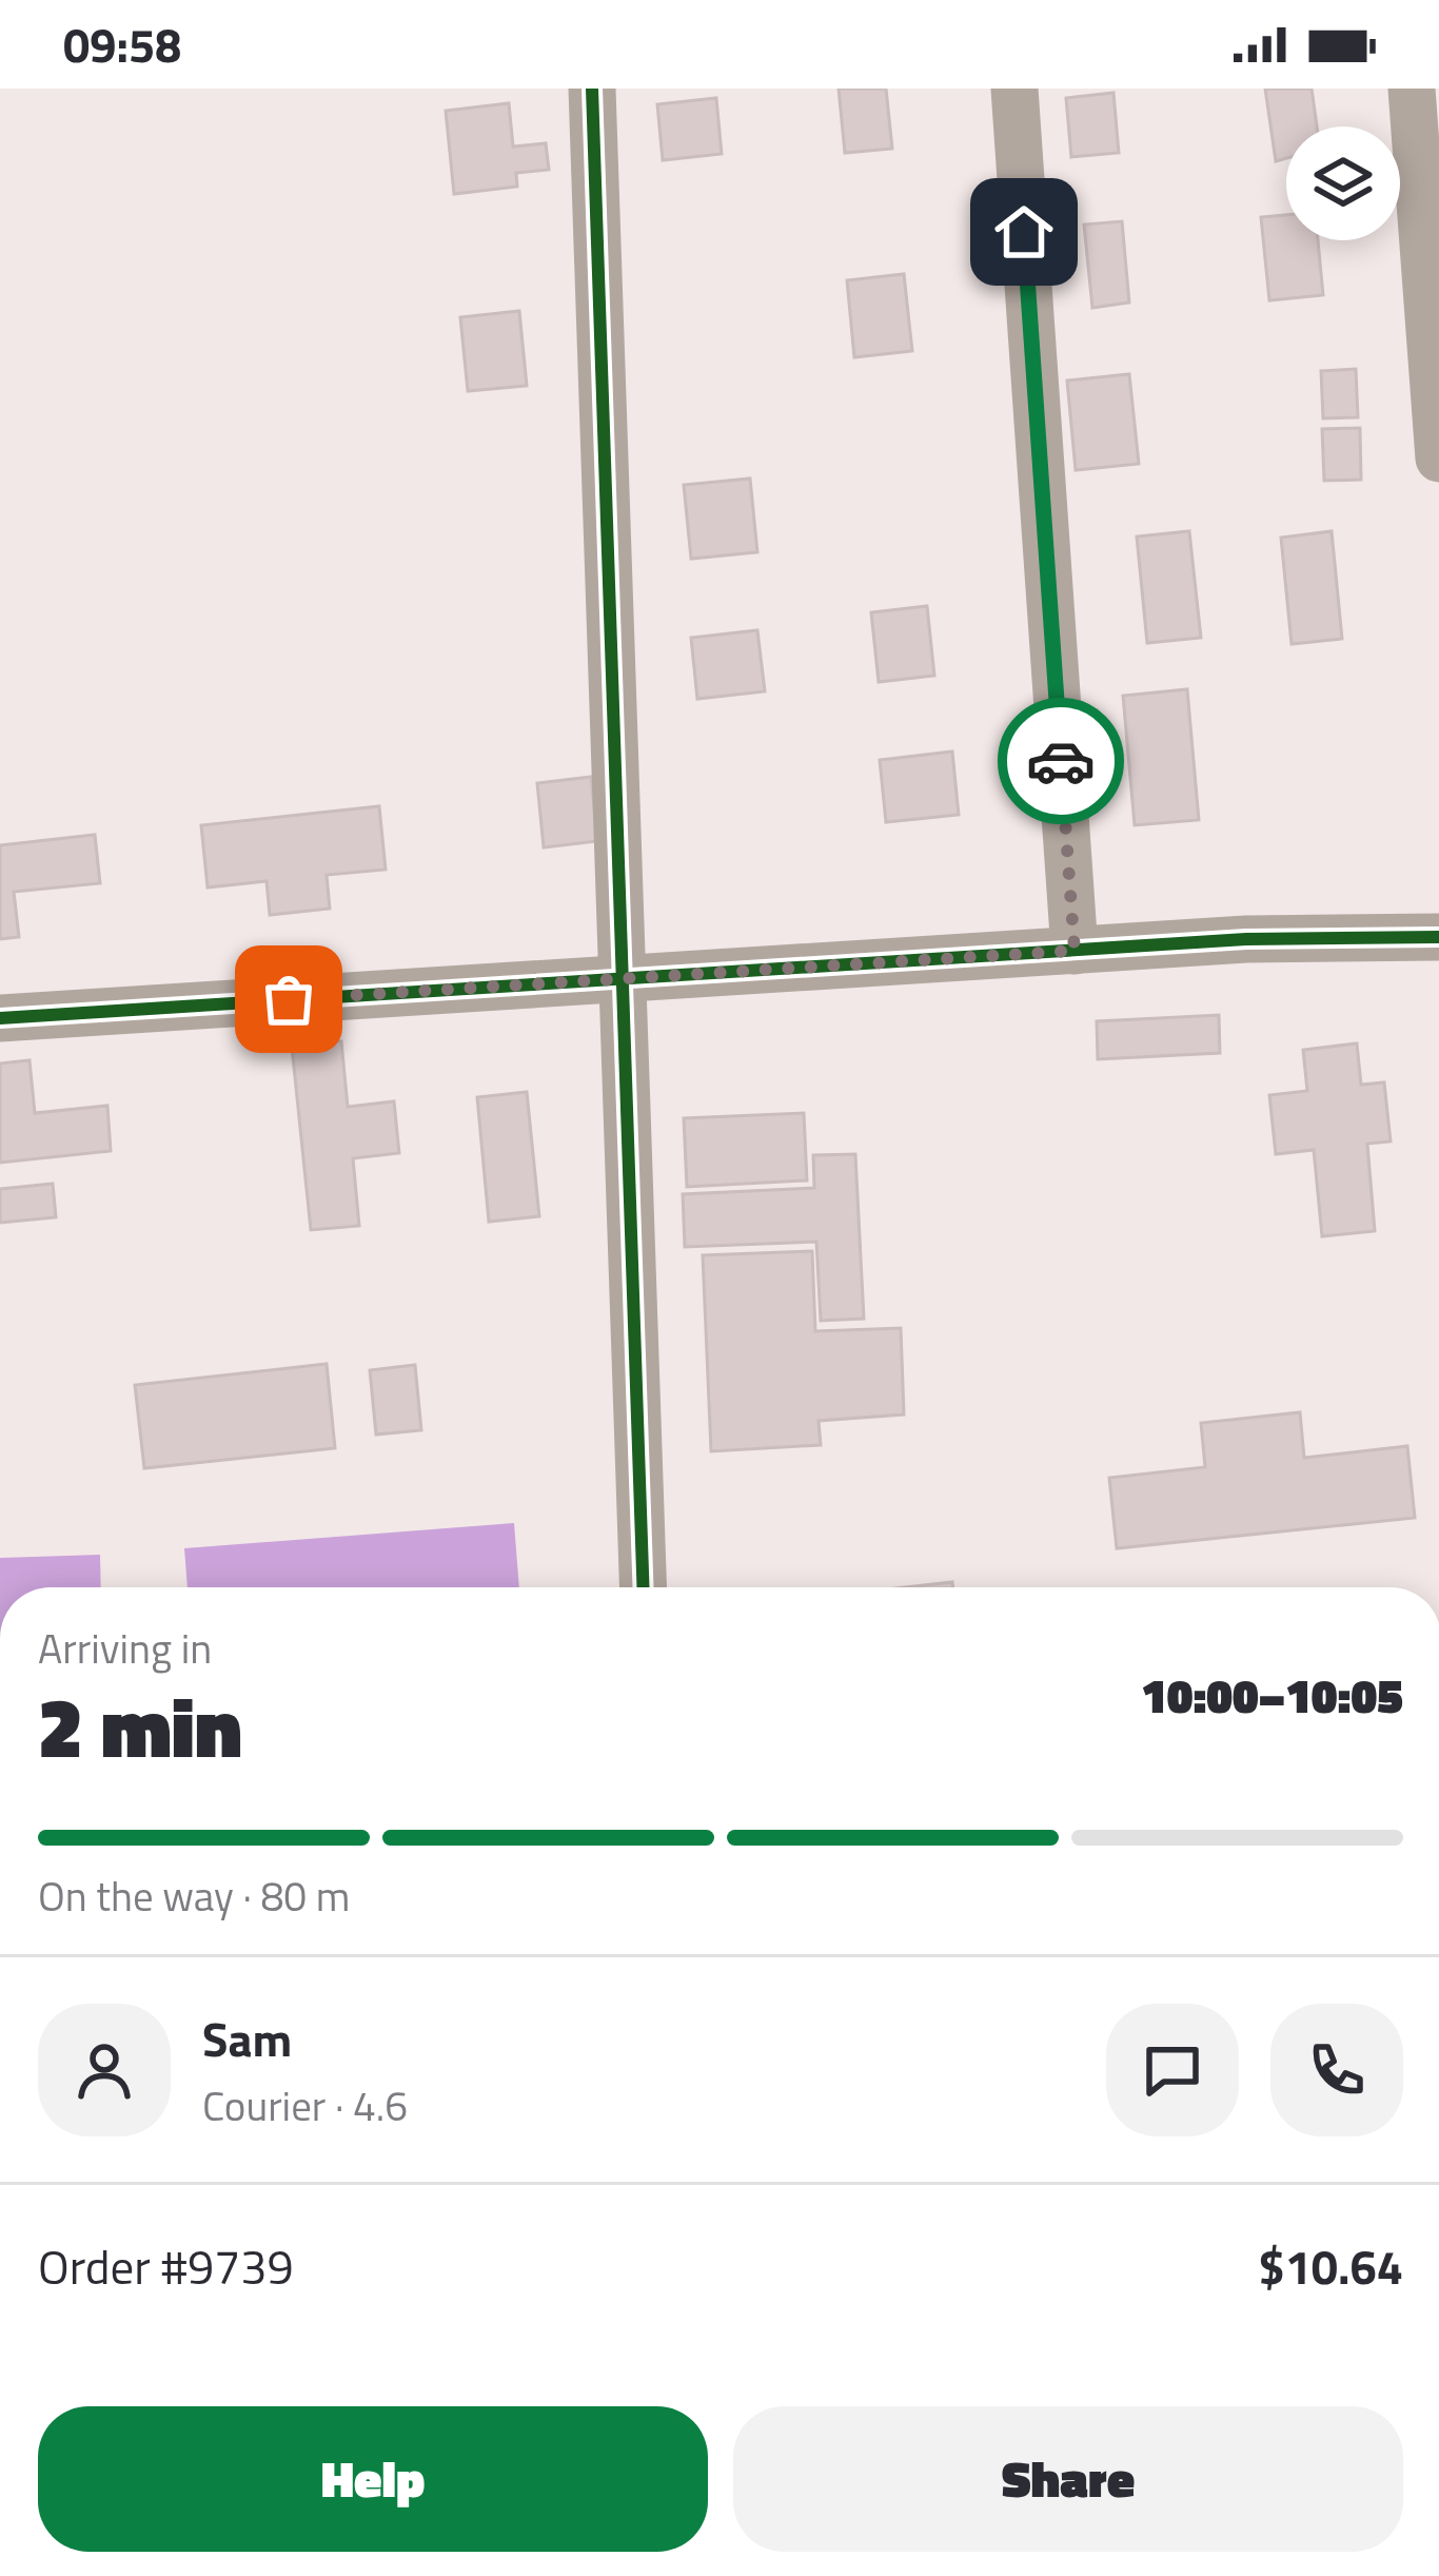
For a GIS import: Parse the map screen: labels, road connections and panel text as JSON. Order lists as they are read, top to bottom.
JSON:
{
  "page": {
    "status": "09:58",
    "heading": ["2 min", "Arriving in", "10:00–10:05"],
    "panel": [
      "Sam",
      "Courier · 4.6",
      "Order #9739",
      "$10.64"
    ],
    "bar": "On the way · 80 m",
    "buttons": ["Help", "Share"]
  }
}
